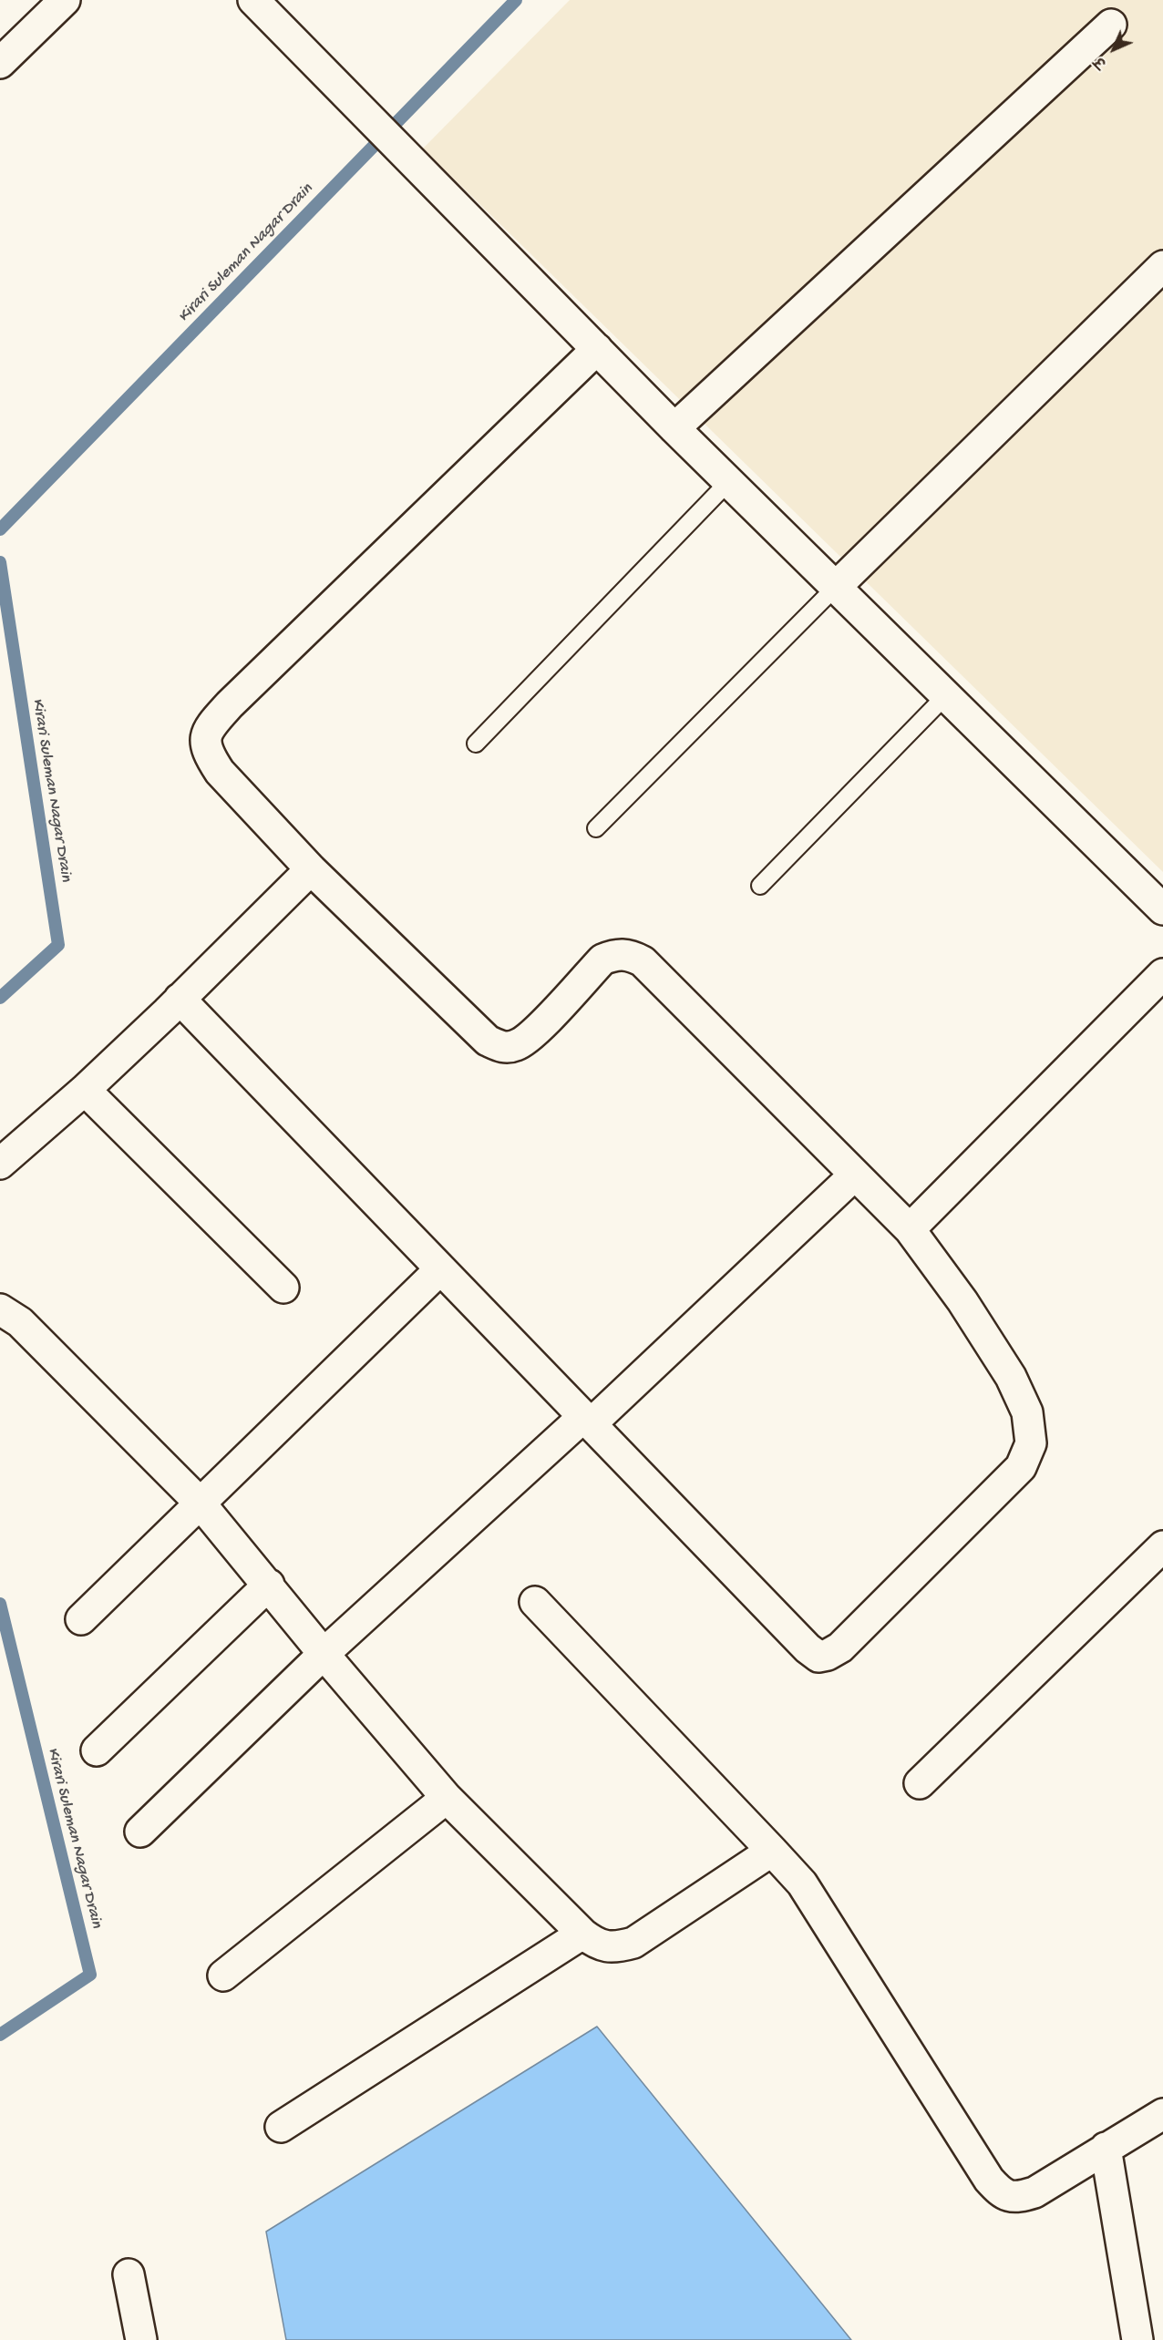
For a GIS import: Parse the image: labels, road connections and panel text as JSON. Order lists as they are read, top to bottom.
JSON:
{
  "water": ["Kirari Suleman Nagar Drain"],
  "north": "bottom left"
}
